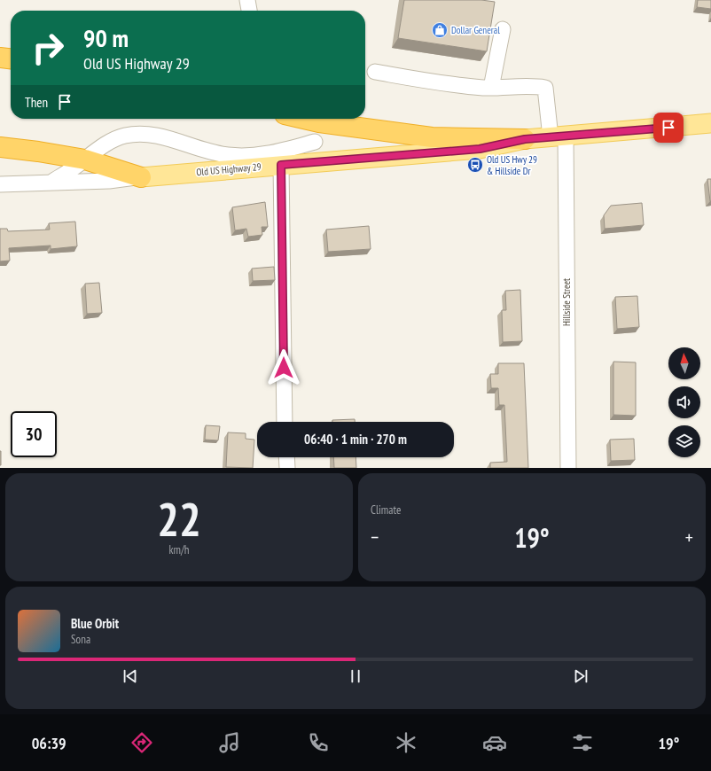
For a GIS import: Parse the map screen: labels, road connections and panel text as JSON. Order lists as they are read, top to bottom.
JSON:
{
  "streets": {
    "main road": ["Old US Highway 29"],
    "street": ["Hillside Street"]
  },
  "crossings": [
    ["Old US Highway 29", "Hillside Street"]
  ],
  "places": {
    "shop": ["Dollar General"],
    "bus stop": ["Old US Hwy 29 & Hillside Dr"]
  },
  "north": "top",
  "page": {
    "turn": ["90 m", "Old US Highway 29"],
    "then": "Then",
    "limit": "30",
    "trip": "06:40 · 1 min · 270 m",
    "tile": [
      ["22", "km/h"],
      "Climate"
    ],
    "heat": ["−", "19°", "+"],
    "song": ["Blue Orbit", "Sona"],
    "tabs": ["06:39", "19°"]
  }
}
